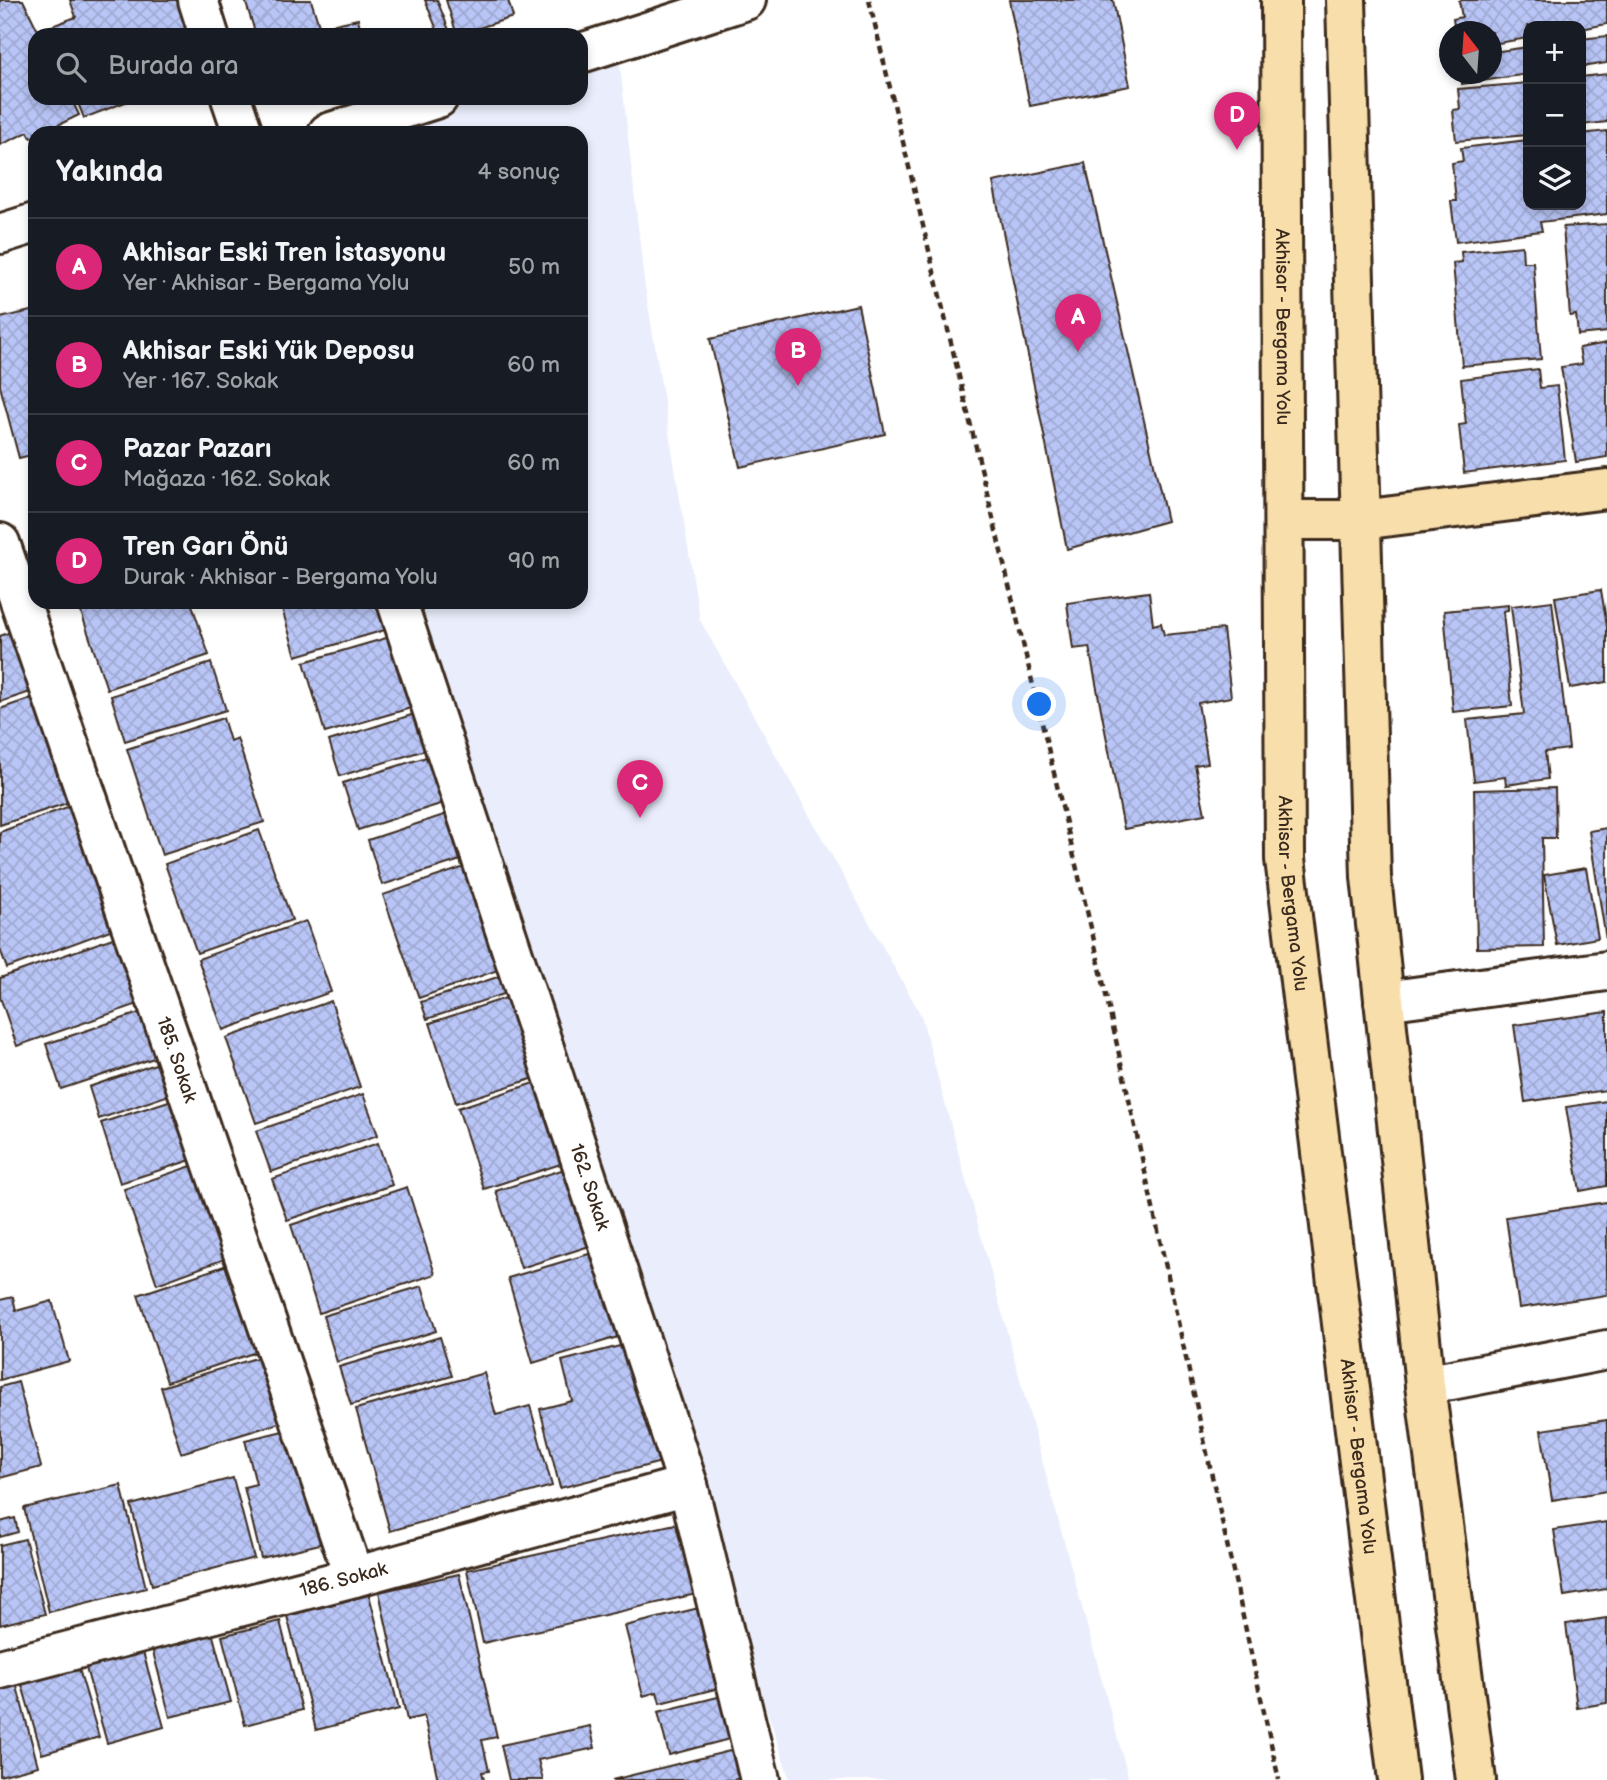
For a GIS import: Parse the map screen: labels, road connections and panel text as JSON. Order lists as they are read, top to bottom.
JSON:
{
  "streets": {
    "main road": ["Akhisar - Bergama Yolu"],
    "street": ["185. Sokak", "162. Sokak", "186. Sokak"]
  },
  "crossings": [
    ["185. Sokak", "186. Sokak"],
    ["162. Sokak", "186. Sokak"]
  ],
  "north": "top",
  "page": {
    "map_buttons": ["+", "−"],
    "search": "Burada ara",
    "pins": [
      "D",
      "A",
      "B",
      "C"
    ],
    "heading": ["Yakında", "4 sonuç"],
    "list": [
      {
        "mark": "A",
        "name": "Akhisar Eski Tren İstasyonu",
        "note": "Yer · Akhisar - Bergama Yolu",
        "value": "50 m"
      },
      {
        "mark": "B",
        "name": "Akhisar Eski Yük Deposu",
        "note": "Yer · 167. Sokak",
        "value": "60 m"
      },
      {
        "mark": "C",
        "name": "Pazar Pazarı",
        "note": "Mağaza · 162. Sokak",
        "value": "60 m"
      },
      {
        "mark": "D",
        "name": "Tren Garı Önü",
        "note": "Durak · Akhisar - Bergama Yolu",
        "value": "90 m"
      }
    ]
  }
}
